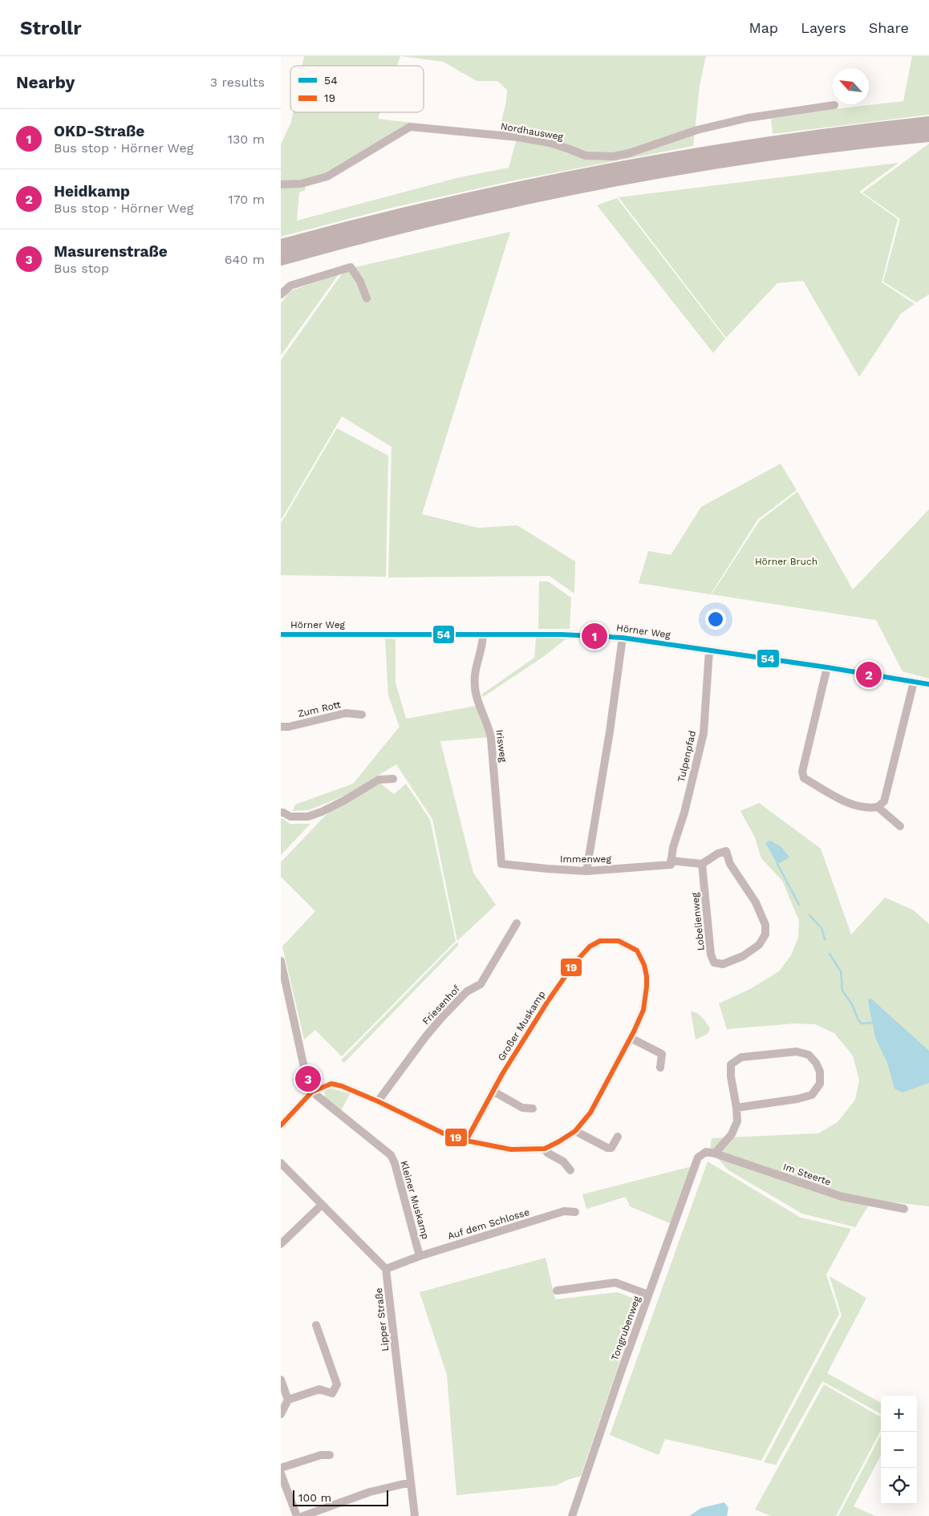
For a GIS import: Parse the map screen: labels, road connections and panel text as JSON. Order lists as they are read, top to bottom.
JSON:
{
  "streets": {
    "street": [
      "Nordhausweg",
      "Hörner Weg",
      "Zum Rott",
      "Irisweg",
      "Tulpenpfad",
      "Immenweg",
      "Lobelienweg",
      "Friesenhof",
      "Großer Muskamp",
      "Im Steerte",
      "Kleiner Muskamp",
      "Auf dem Schlosse",
      "Lipper Straße",
      "Tongrubenweg"
    ]
  },
  "crossings": [
    ["Hörner Weg", "Irisweg"],
    ["Hörner Weg", "Tulpenpfad"],
    ["Irisweg", "Immenweg"],
    ["Tulpenpfad", "Immenweg"],
    ["Friesenhof", "Großer Muskamp"],
    ["Großer Muskamp", "Kleiner Muskamp"],
    ["Im Steerte", "Tongrubenweg"],
    ["Kleiner Muskamp", "Auf dem Schlosse"],
    ["Auf dem Schlosse", "Lipper Straße"]
  ],
  "parks": ["Hörner Bruch"],
  "lines": ["transit line 54", "transit line 19"],
  "legend": ["54", "19"],
  "scale_bar": "100 m",
  "north": "top left",
  "page": {
    "header": "Strollr",
    "nav": ["Map", "Layers", "Share"],
    "heading": ["Nearby", "3 results"],
    "list": [
      {
        "mark": "1",
        "name": "OKD-Straße",
        "note": "Bus stop · Hörner Weg",
        "value": "130 m"
      },
      {
        "mark": "2",
        "name": "Heidkamp",
        "note": "Bus stop · Hörner Weg",
        "value": "170 m"
      },
      {
        "mark": "3",
        "name": "Masurenstraße",
        "note": "Bus stop",
        "value": "640 m"
      }
    ],
    "pins": ["1", "2", "3"],
    "map_buttons": ["+", "−"],
    "scale": "100 m"
  }
}
